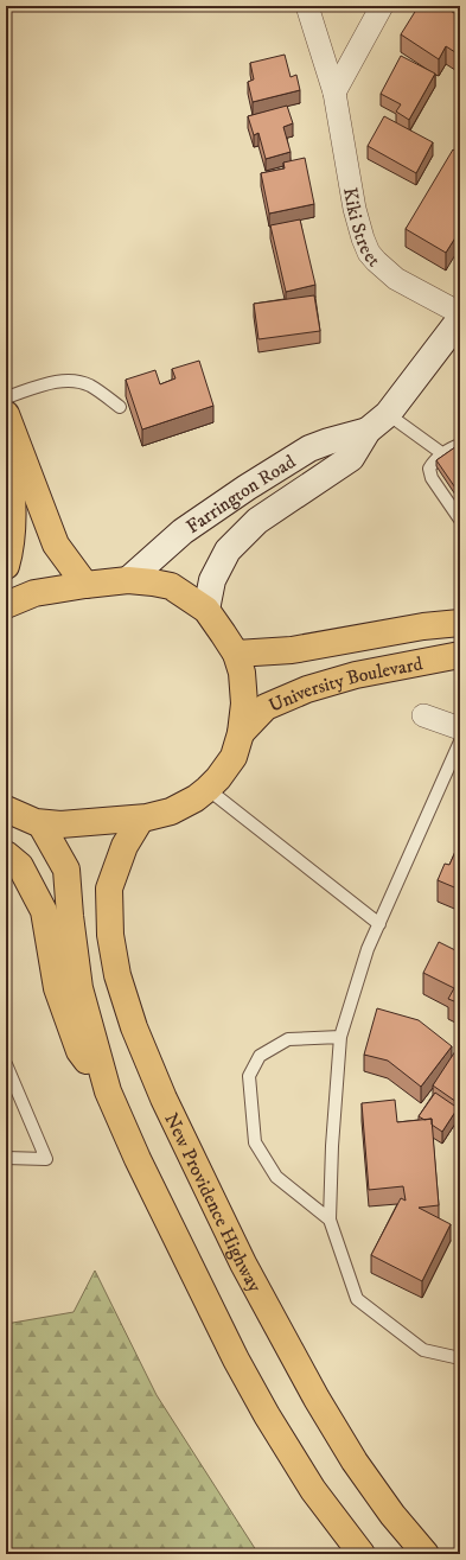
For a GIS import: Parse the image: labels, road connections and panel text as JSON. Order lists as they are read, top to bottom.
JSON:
{
  "streets": {
    "main road": ["University Boulevard", "New Providence Highway"],
    "street": ["Kiki Street", "Farrington Road"]
  }
}
